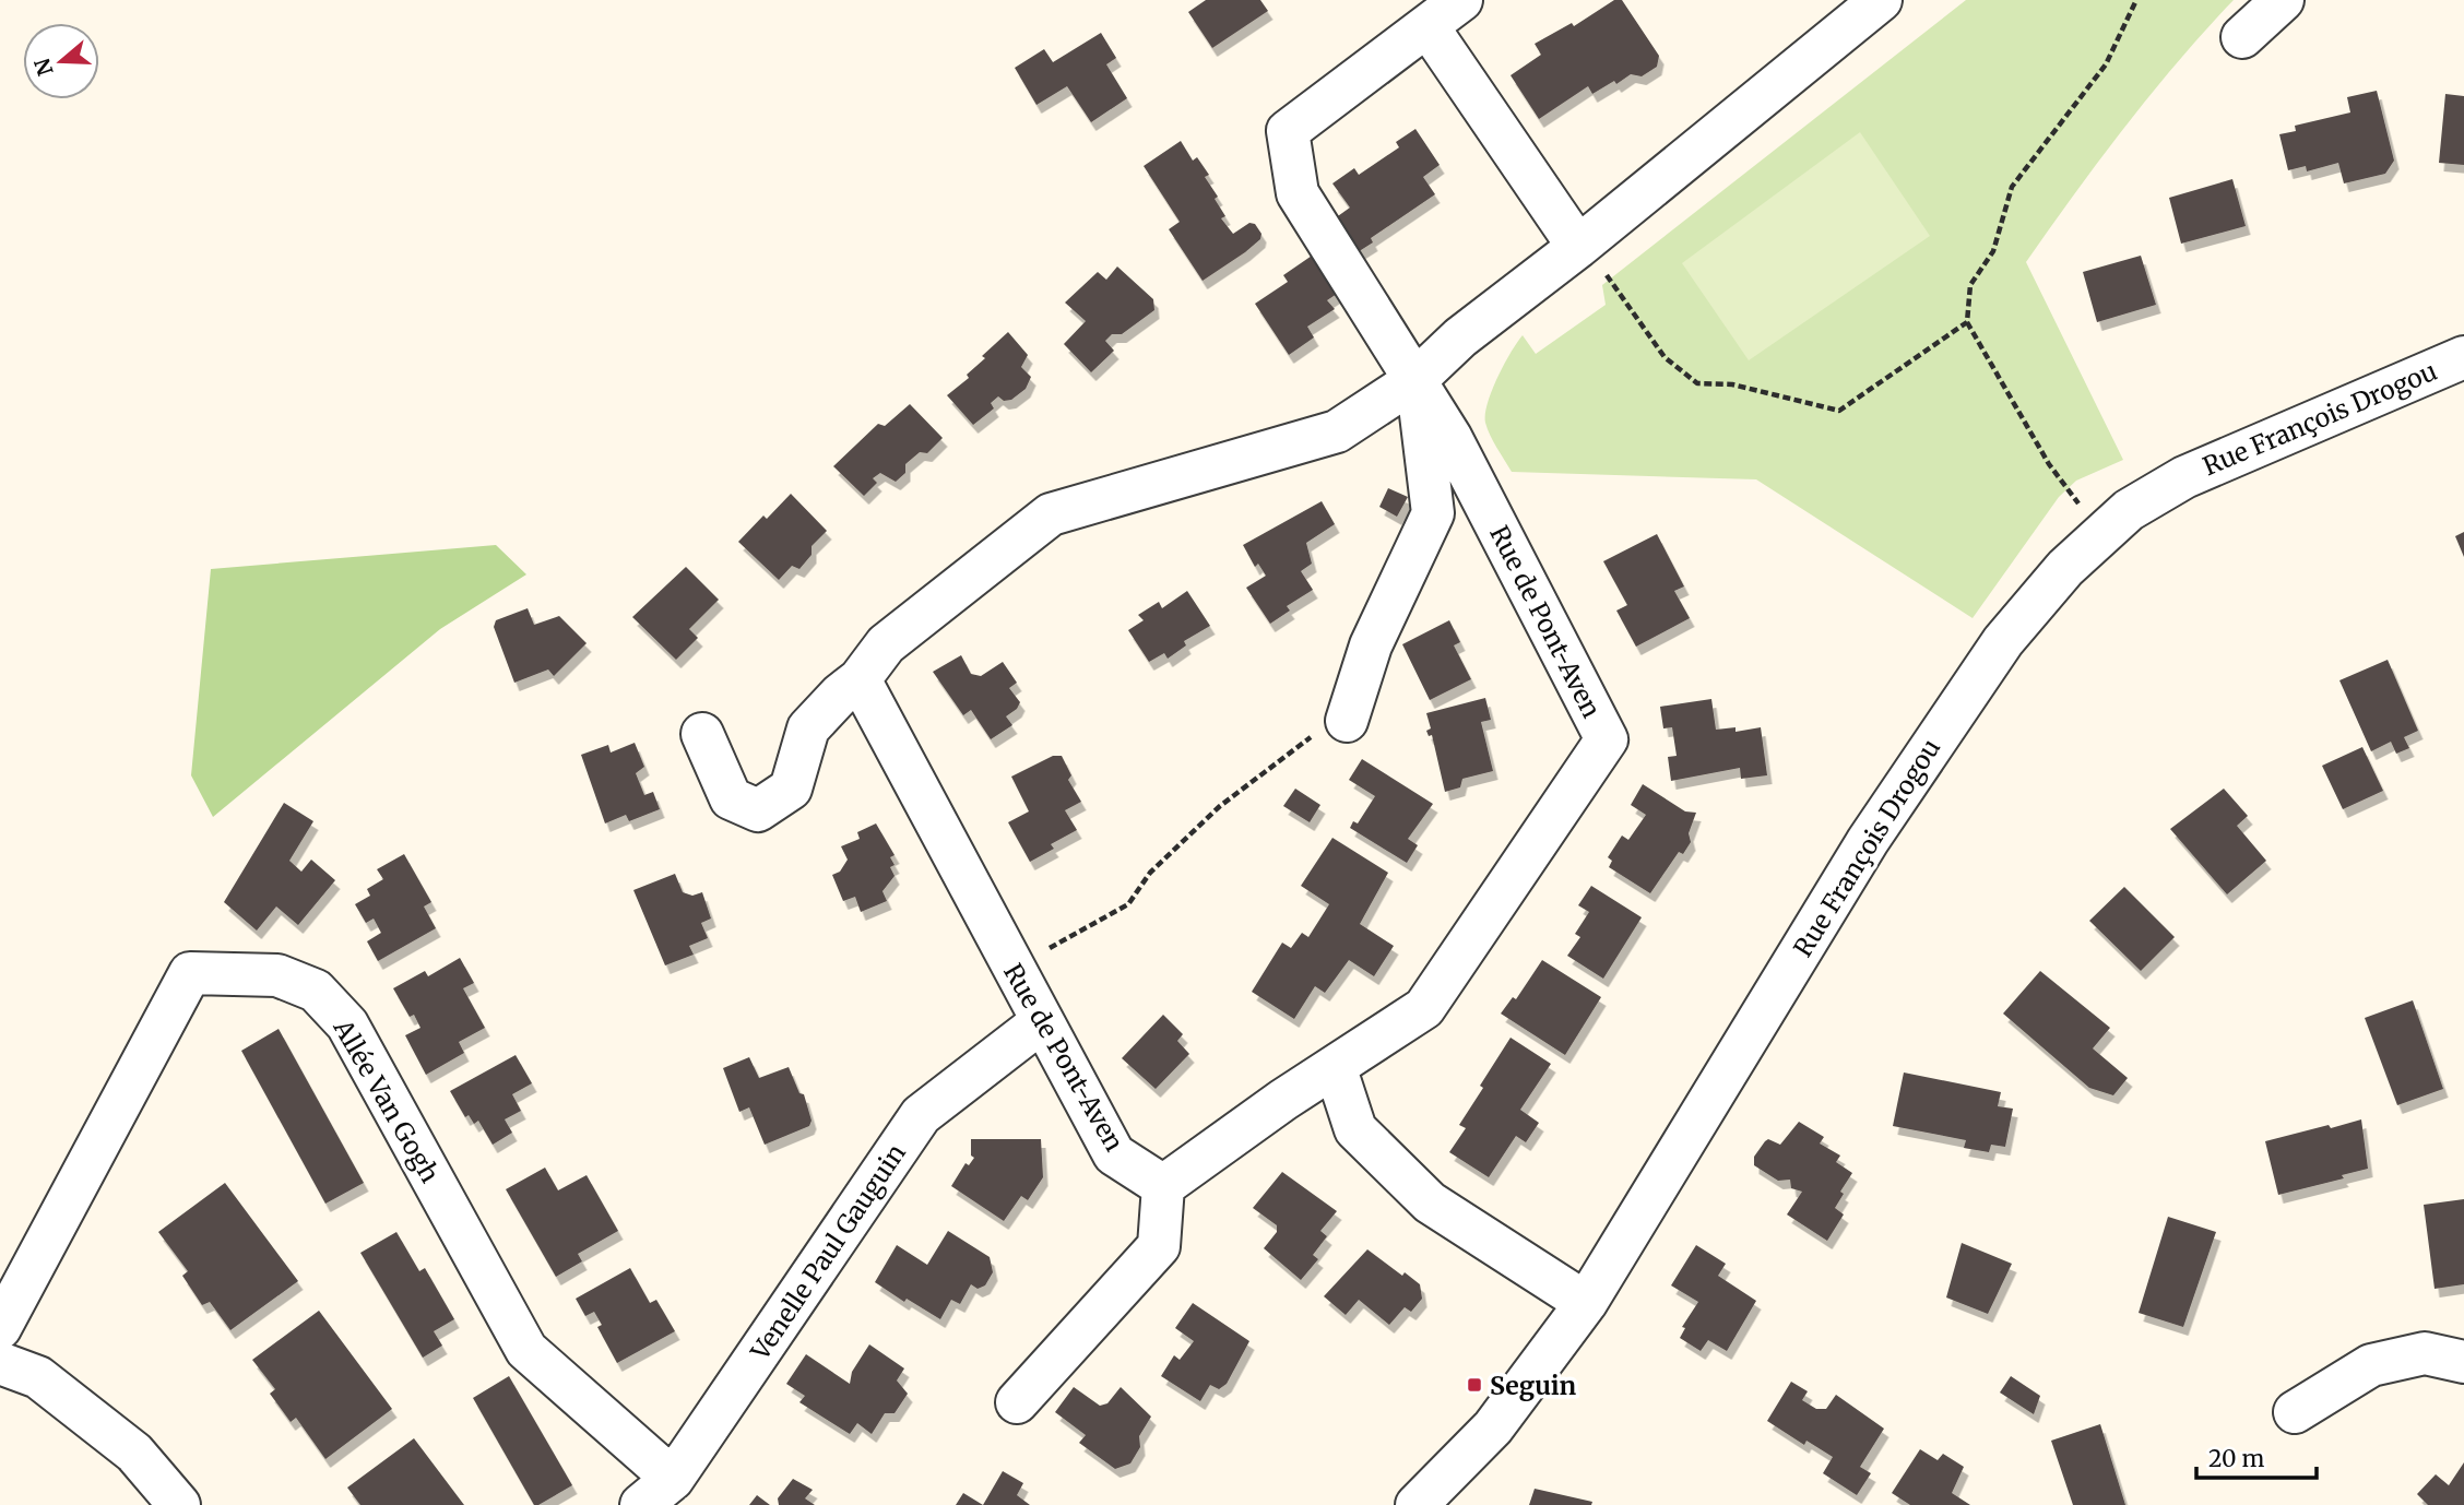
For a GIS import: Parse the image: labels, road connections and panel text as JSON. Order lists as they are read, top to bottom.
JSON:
{
  "streets": {
    "street": [
      "Rue François Drogou",
      "Rue de Pont-Aven",
      "Allée Van Gogh",
      "Venelle Paul Gauguin"
    ]
  },
  "crossings": [
    ["Rue de Pont-Aven", "Venelle Paul Gauguin"],
    ["Allée Van Gogh", "Venelle Paul Gauguin"]
  ],
  "places": {
    "transit": ["Seguin"]
  },
  "scale_bar": "20 m",
  "north": "left"
}
